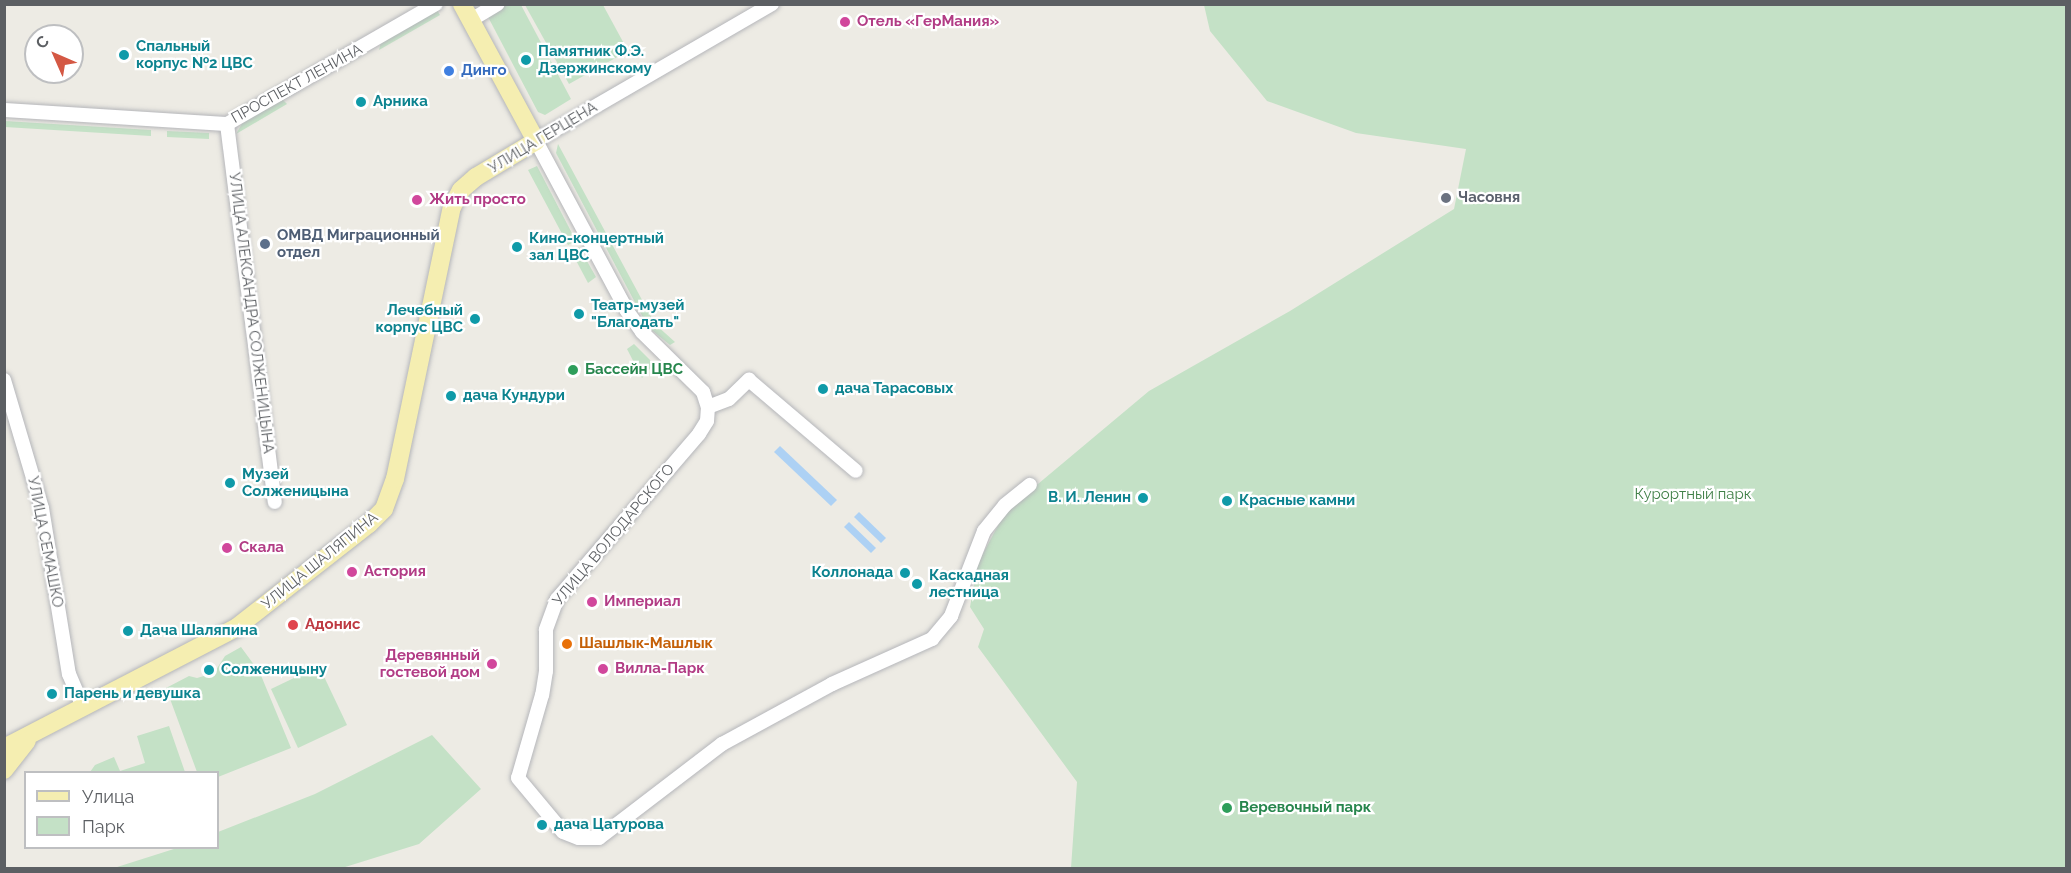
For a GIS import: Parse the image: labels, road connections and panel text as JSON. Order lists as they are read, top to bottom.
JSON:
{
  "streets": {
    "main road": ["УЛИЦА ГЕРЦЕНА", "УЛИЦА ШАЛЯПИНА"],
    "street": [
      "ПРОСПЕКТ ЛЕНИНА",
      "УЛИЦА АЛЕКСАНДРА СОЛЖЕНИЦЫНА",
      "УЛИЦА ВОЛОДАРСКОГО",
      "УЛИЦА СЕМАШКО"
    ]
  },
  "crossings": [
    ["ПРОСПЕКТ ЛЕНИНА", "УЛИЦА АЛЕКСАНДРА СОЛЖЕНИЦЫНА"],
    ["УЛИЦА ГЕРЦЕНА", "УЛИЦА ШАЛЯПИНА"],
    ["УЛИЦА СЕМАШКО", "УЛИЦА ШАЛЯПИНА"]
  ],
  "parks": ["Курортный парк"],
  "places": [
    "Отель «ГерМания»",
    "Спальный корпус №2 ЦВС",
    "Памятник Ф.Э. Дзержинскому",
    "Динго",
    "Арника",
    "Часовня",
    "Жить просто",
    "ОМВД Миграционный отдел",
    "Кино-концертный зал ЦВС",
    "Театр-музей \"Благодать\"",
    "Лечебный корпус ЦВС",
    "Бассейн ЦВС",
    "дача Тарасовых",
    "дача Кундури",
    "Музей Солженицына",
    "В. И. Ленин",
    "Красные камни",
    "Скала",
    "Астория",
    "Коллонада",
    "Каскадная лестница",
    "Империал",
    "Адонис",
    "Дача Шаляпина",
    "Шашлык-Машлык",
    "Деревянный гостевой дом",
    "Вилла-Парк",
    "Солженицыну",
    "Парень и девушка",
    "Веревочный парк",
    "дача Цатурова"
  ],
  "legend": ["Улица", "Парк"],
  "north": "top left"
}
